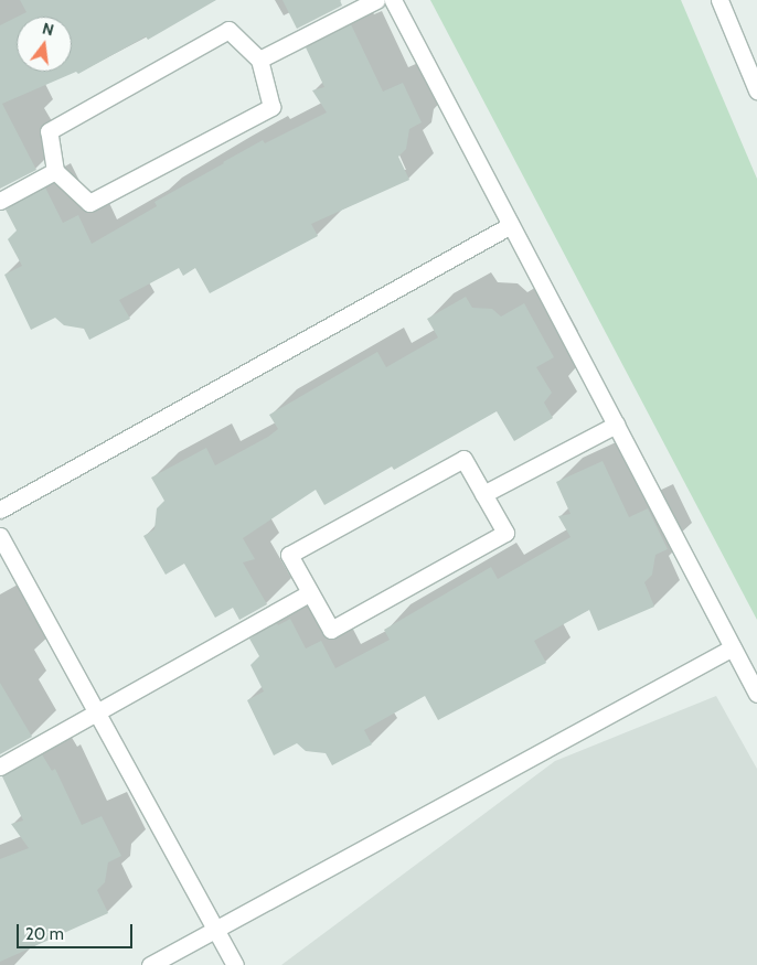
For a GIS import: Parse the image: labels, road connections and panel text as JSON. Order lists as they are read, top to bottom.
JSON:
{
  "scale_bar": "20 m",
  "north": "top"
}
